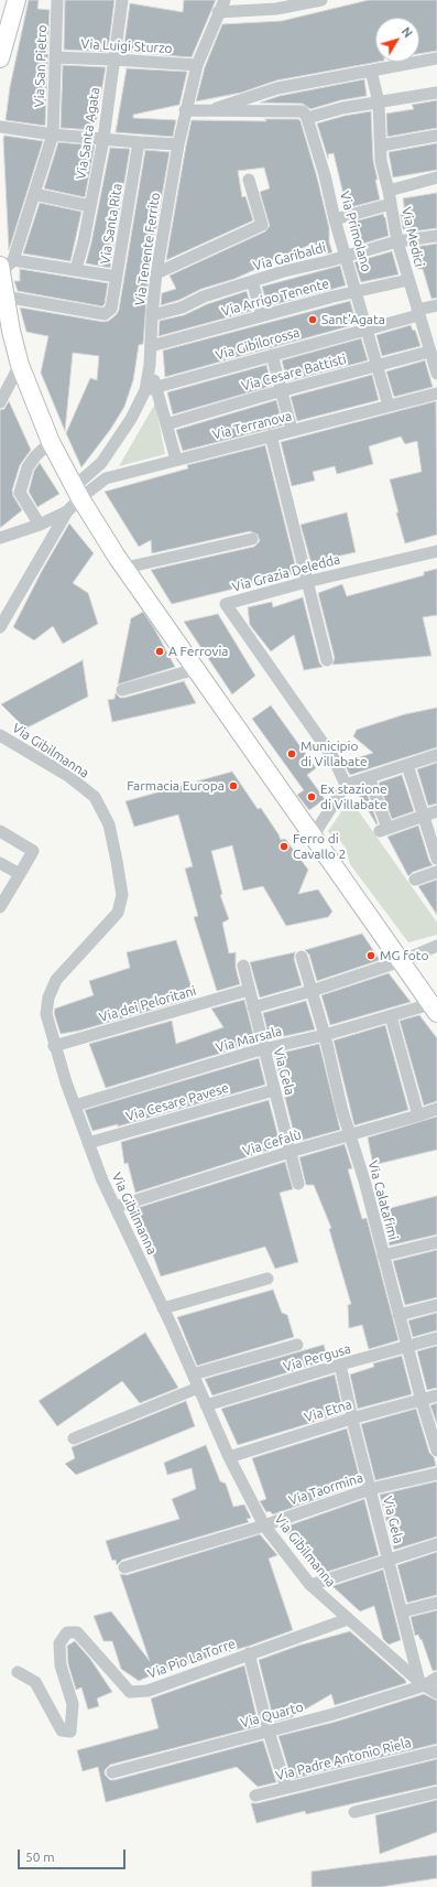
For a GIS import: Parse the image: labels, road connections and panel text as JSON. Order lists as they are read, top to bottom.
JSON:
{
  "streets": {
    "street": [
      "Via Luigi Sturzo",
      "Via San Pietro",
      "Via Santa Agata",
      "Via Santa Rita",
      "Via Primolano",
      "Via Medici",
      "Via Tenente Ferrito",
      "Via Garibaldi",
      "Via Arrigo Tenente",
      "Via Gibilorossa",
      "Via Cesare Battisti",
      "Via Terranova",
      "Via Grazia Deledda",
      "Via Gibilmanna",
      "Via dei Peloritani",
      "Via Marsala",
      "Via Gela",
      "Via Cesare Pavese",
      "Via Cefalù",
      "Via Calatafimi",
      "Via Pergusa",
      "Via Etna",
      "Via Taormina",
      "Via Pio La Torre",
      "Via Quarto",
      "Via Padre Antonio Riela"
    ]
  },
  "crossings": [
    ["Via Luigi Sturzo", "Via San Pietro"],
    ["Via Luigi Sturzo", "Via Santa Agata"],
    ["Via Luigi Sturzo", "Via Tenente Ferrito"],
    ["Via Primolano", "Via Garibaldi"],
    ["Via Primolano", "Via Arrigo Tenente"],
    ["Via Primolano", "Via Gibilorossa"],
    ["Via Primolano", "Via Cesare Battisti"],
    ["Via Primolano", "Via Terranova"],
    ["Via Medici", "Via Garibaldi"],
    ["Via Medici", "Via Arrigo Tenente"],
    ["Via Medici", "Via Gibilorossa"],
    ["Via Medici", "Via Cesare Battisti"],
    ["Via Tenente Ferrito", "Via Garibaldi"],
    ["Via Tenente Ferrito", "Via Arrigo Tenente"],
    ["Via Tenente Ferrito", "Via Gibilorossa"],
    ["Via Tenente Ferrito", "Via Terranova"],
    ["Via Gibilmanna", "Via dei Peloritani"],
    ["Via Gibilmanna", "Via Marsala"],
    ["Via Gibilmanna", "Via Gela"],
    ["Via Gibilmanna", "Via Cesare Pavese"],
    ["Via Gibilmanna", "Via Cefalù"],
    ["Via Gibilmanna", "Via Pergusa"],
    ["Via Gibilmanna", "Via Etna"],
    ["Via Gibilmanna", "Via Taormina"],
    ["Via Gibilmanna", "Via Pio La Torre"],
    ["Via Gibilmanna", "Via Quarto"],
    ["Via dei Peloritani", "Via Gela"],
    ["Via Marsala", "Via Gela"],
    ["Via Marsala", "Via Calatafimi"],
    ["Via Gela", "Via Cesare Pavese"],
    ["Via Gela", "Via Cefalù"],
    ["Via Gela", "Via Pergusa"],
    ["Via Gela", "Via Etna"],
    ["Via Gela", "Via Taormina"],
    ["Via Gela", "Via Quarto"],
    ["Via Cefalù", "Via Calatafimi"],
    ["Via Calatafimi", "Via Pergusa"],
    ["Via Calatafimi", "Via Etna"]
  ],
  "places": [
    "Sant'Agata",
    "A Ferrovia",
    "Municipio di Villabate",
    "Farmacia Europa",
    "Ex stazione di Villabate",
    "Ferro di Cavallo 2",
    "MG foto"
  ],
  "scale_bar": "50 m",
  "north": "top right"
}
